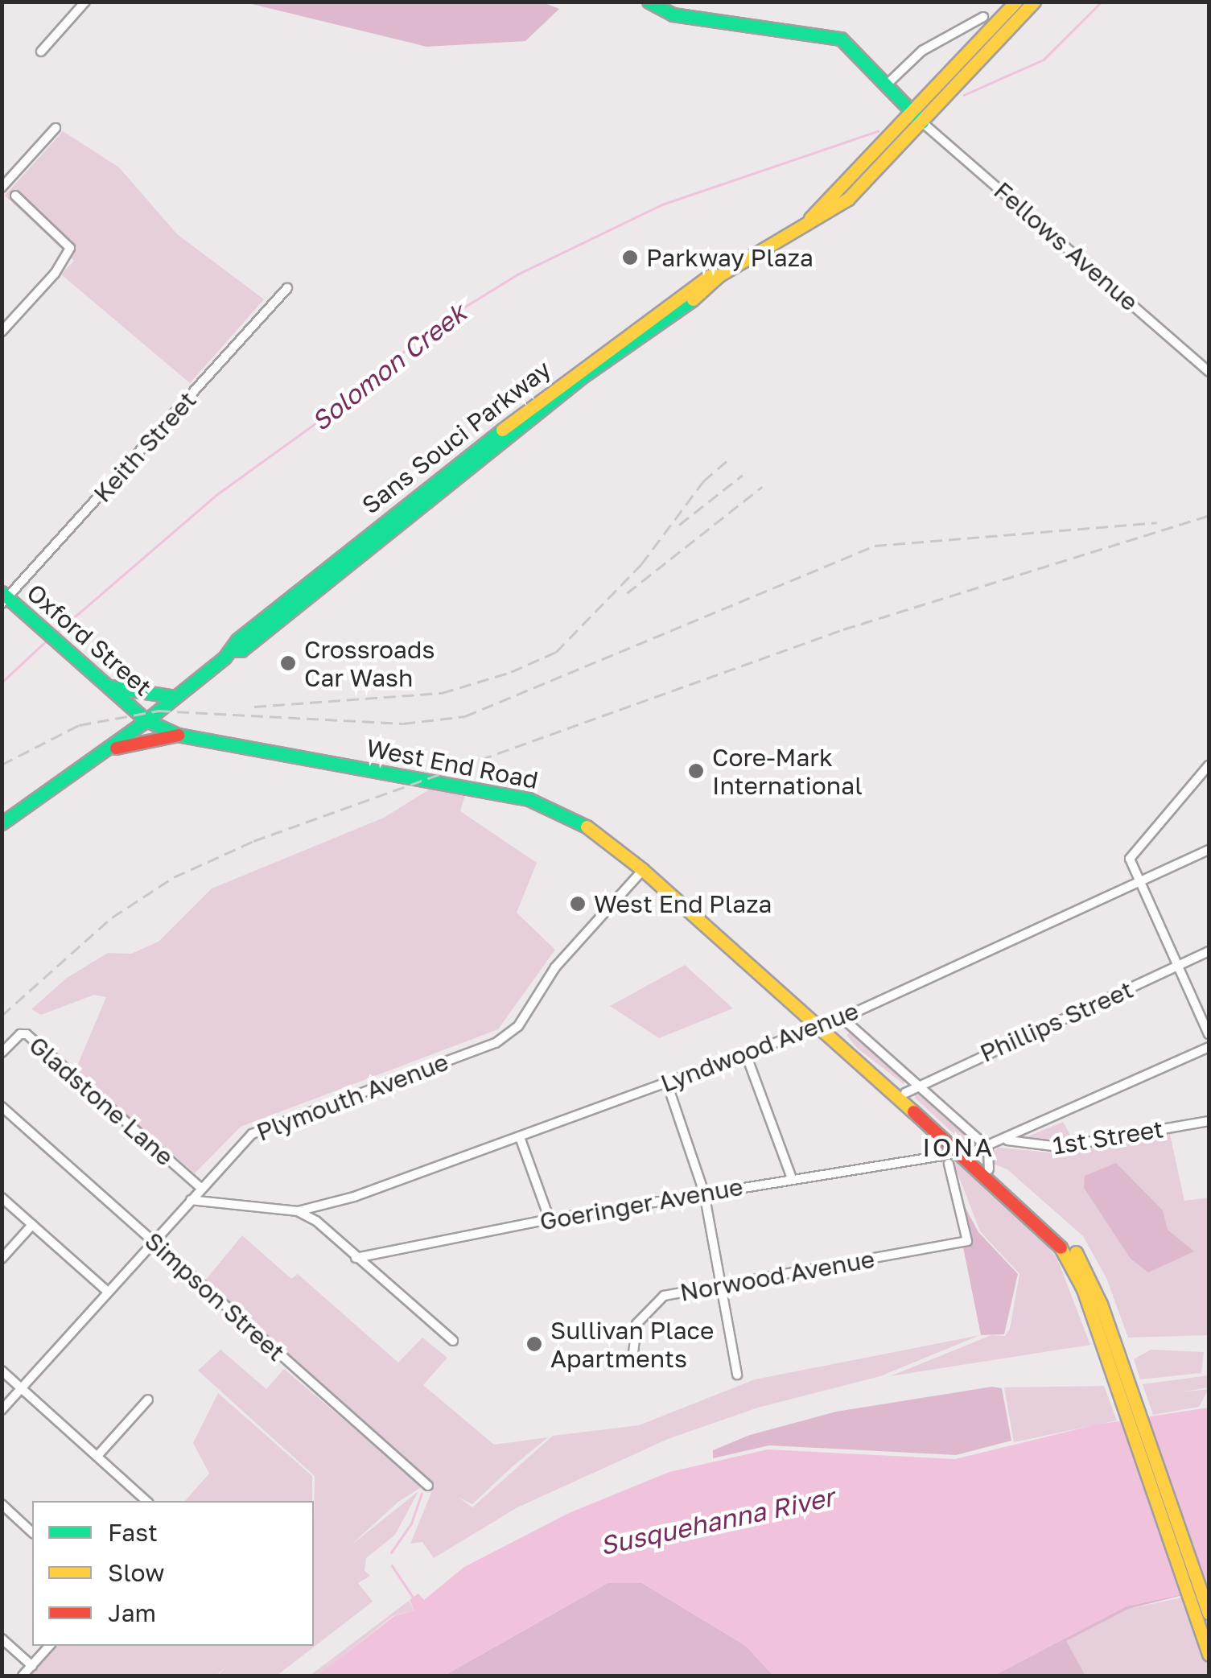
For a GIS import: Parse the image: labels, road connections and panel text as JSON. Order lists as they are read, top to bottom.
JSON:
{
  "streets": {
    "main road": ["Sans Souci Parkway", "Oxford Street", "West End Road"],
    "street": [
      "Fellows Avenue",
      "Keith Street",
      "Phillips Street",
      "Lyndwood Avenue",
      "Plymouth Avenue",
      "Gladstone Lane",
      "1st Street",
      "Goeringer Avenue",
      "Norwood Avenue",
      "Simpson Street"
    ]
  },
  "crossings": [
    ["Fellows Avenue", "Sans Souci Parkway"],
    ["Sans Souci Parkway", "Oxford Street"],
    ["Sans Souci Parkway", "West End Road"],
    ["Keith Street", "Oxford Street"],
    ["Oxford Street", "West End Road"],
    ["West End Road", "Phillips Street"],
    ["West End Road", "Lyndwood Avenue"],
    ["West End Road", "Plymouth Avenue"],
    ["West End Road", "Goeringer Avenue"],
    ["Plymouth Avenue", "Gladstone Lane"],
    ["Plymouth Avenue", "Simpson Street"],
    ["1st Street", "Goeringer Avenue"]
  ],
  "districts": ["IONA"],
  "water": ["Solomon Creek", "Susquehanna River"],
  "places": [
    "Parkway Plaza",
    "Crossroads Car Wash",
    "Core-Mark International",
    "West End Plaza",
    "Sullivan Place Apartments"
  ],
  "legend": ["Fast", "Slow", "Jam"]
}
